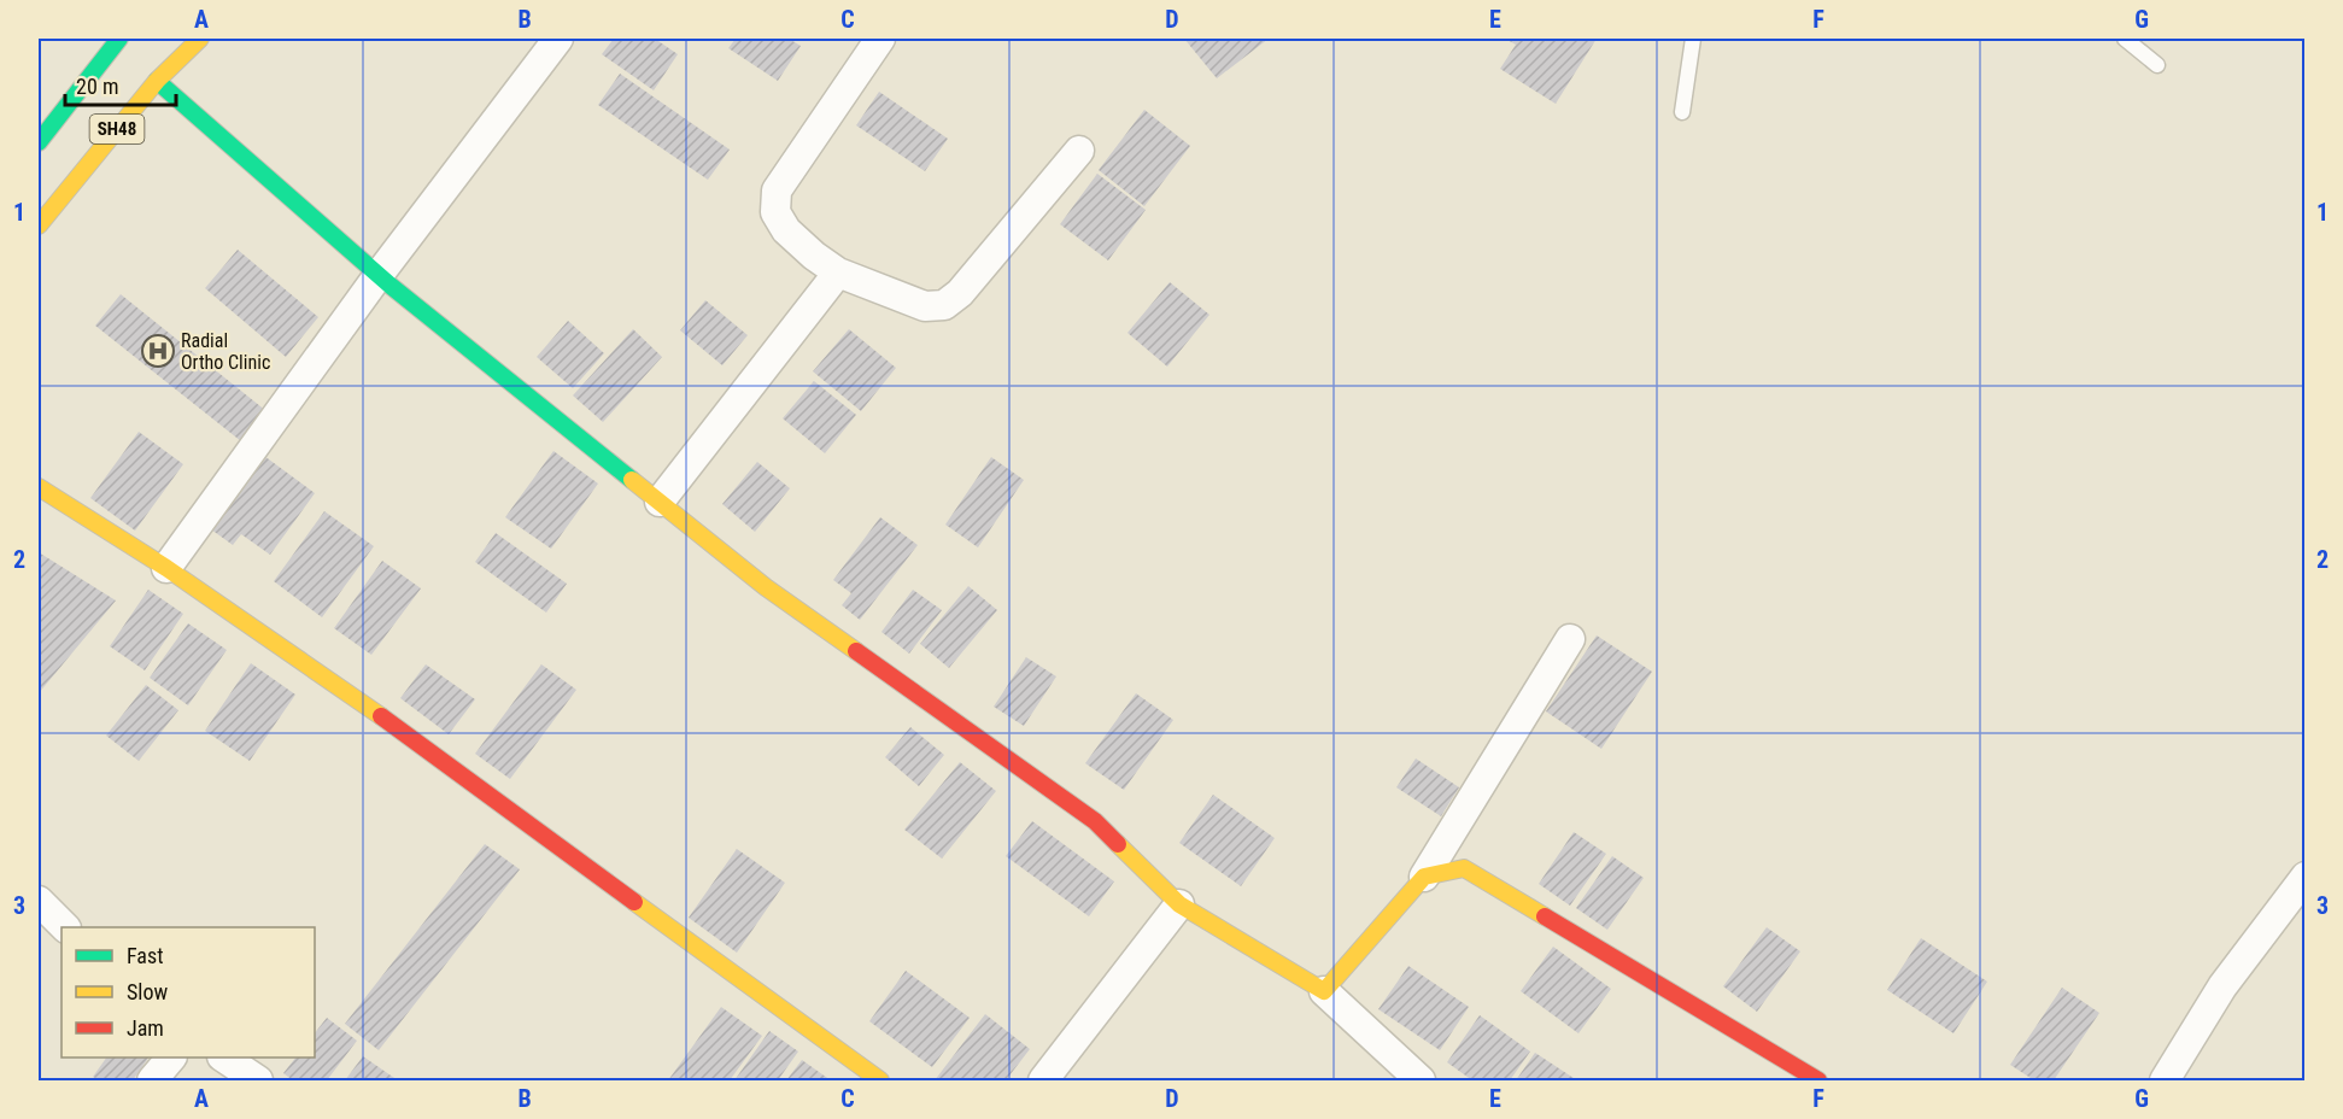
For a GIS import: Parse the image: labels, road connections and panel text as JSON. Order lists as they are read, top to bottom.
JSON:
{
  "streets": {
    "street": ["SH48"]
  },
  "places": {
    "hospital": ["Radial Ortho Clinic"]
  },
  "legend": ["Fast", "Slow", "Jam"],
  "scale_bar": "20 m",
  "grid": {
    "columns": [
      "A",
      "B",
      "C",
      "D",
      "E",
      "F",
      "G"
    ],
    "rows": ["1", "2", "3"]
  }
}
